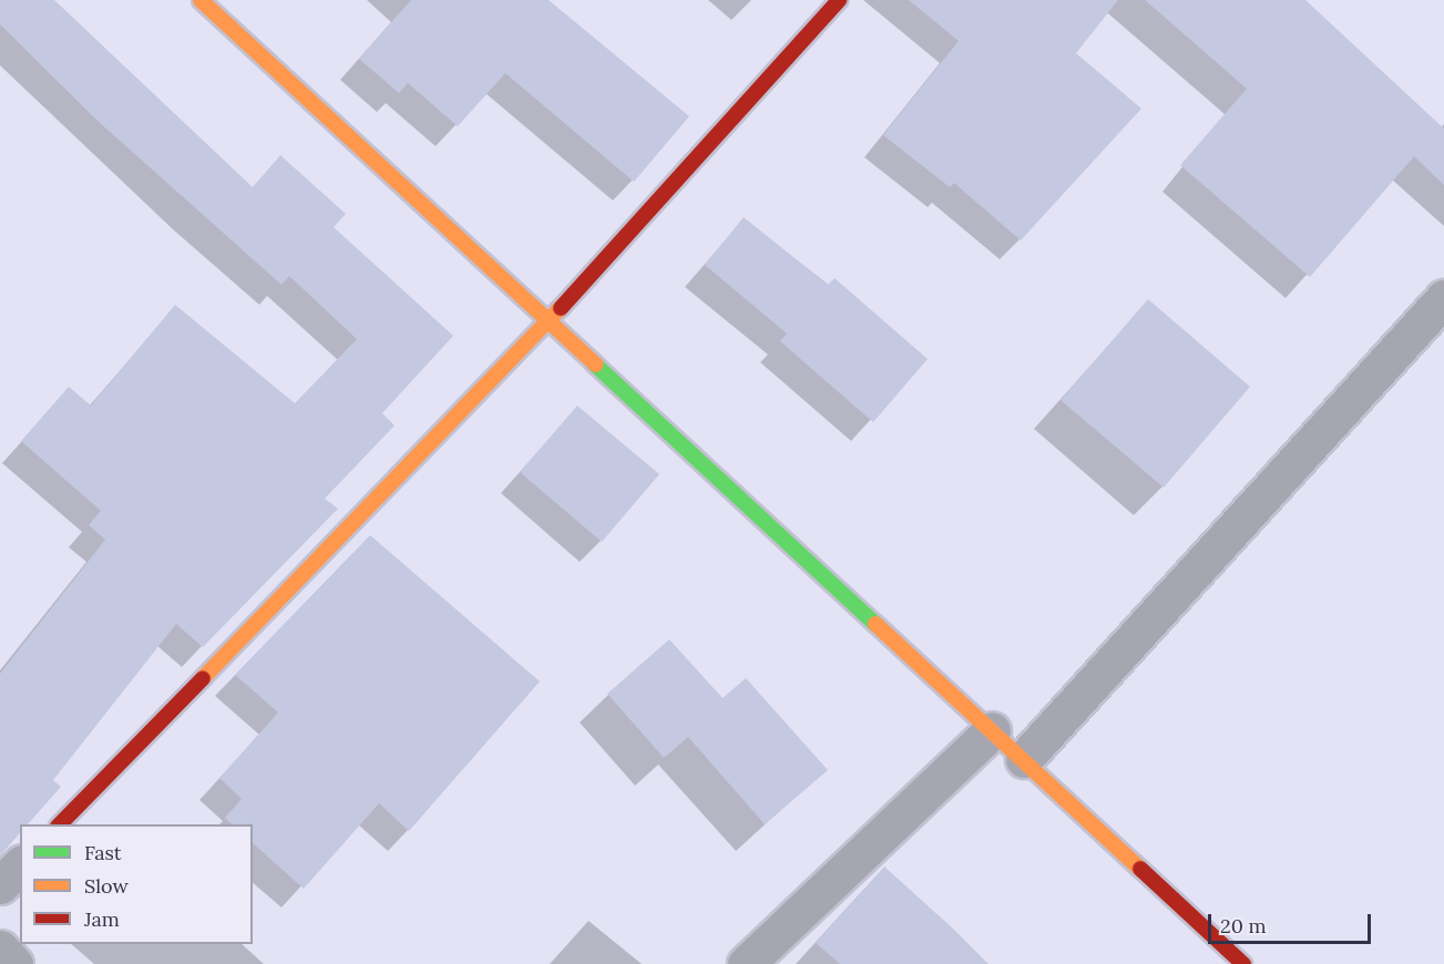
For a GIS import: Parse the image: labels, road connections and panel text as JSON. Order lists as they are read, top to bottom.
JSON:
{
  "legend": ["Fast", "Slow", "Jam"],
  "scale_bar": "20 m"
}
